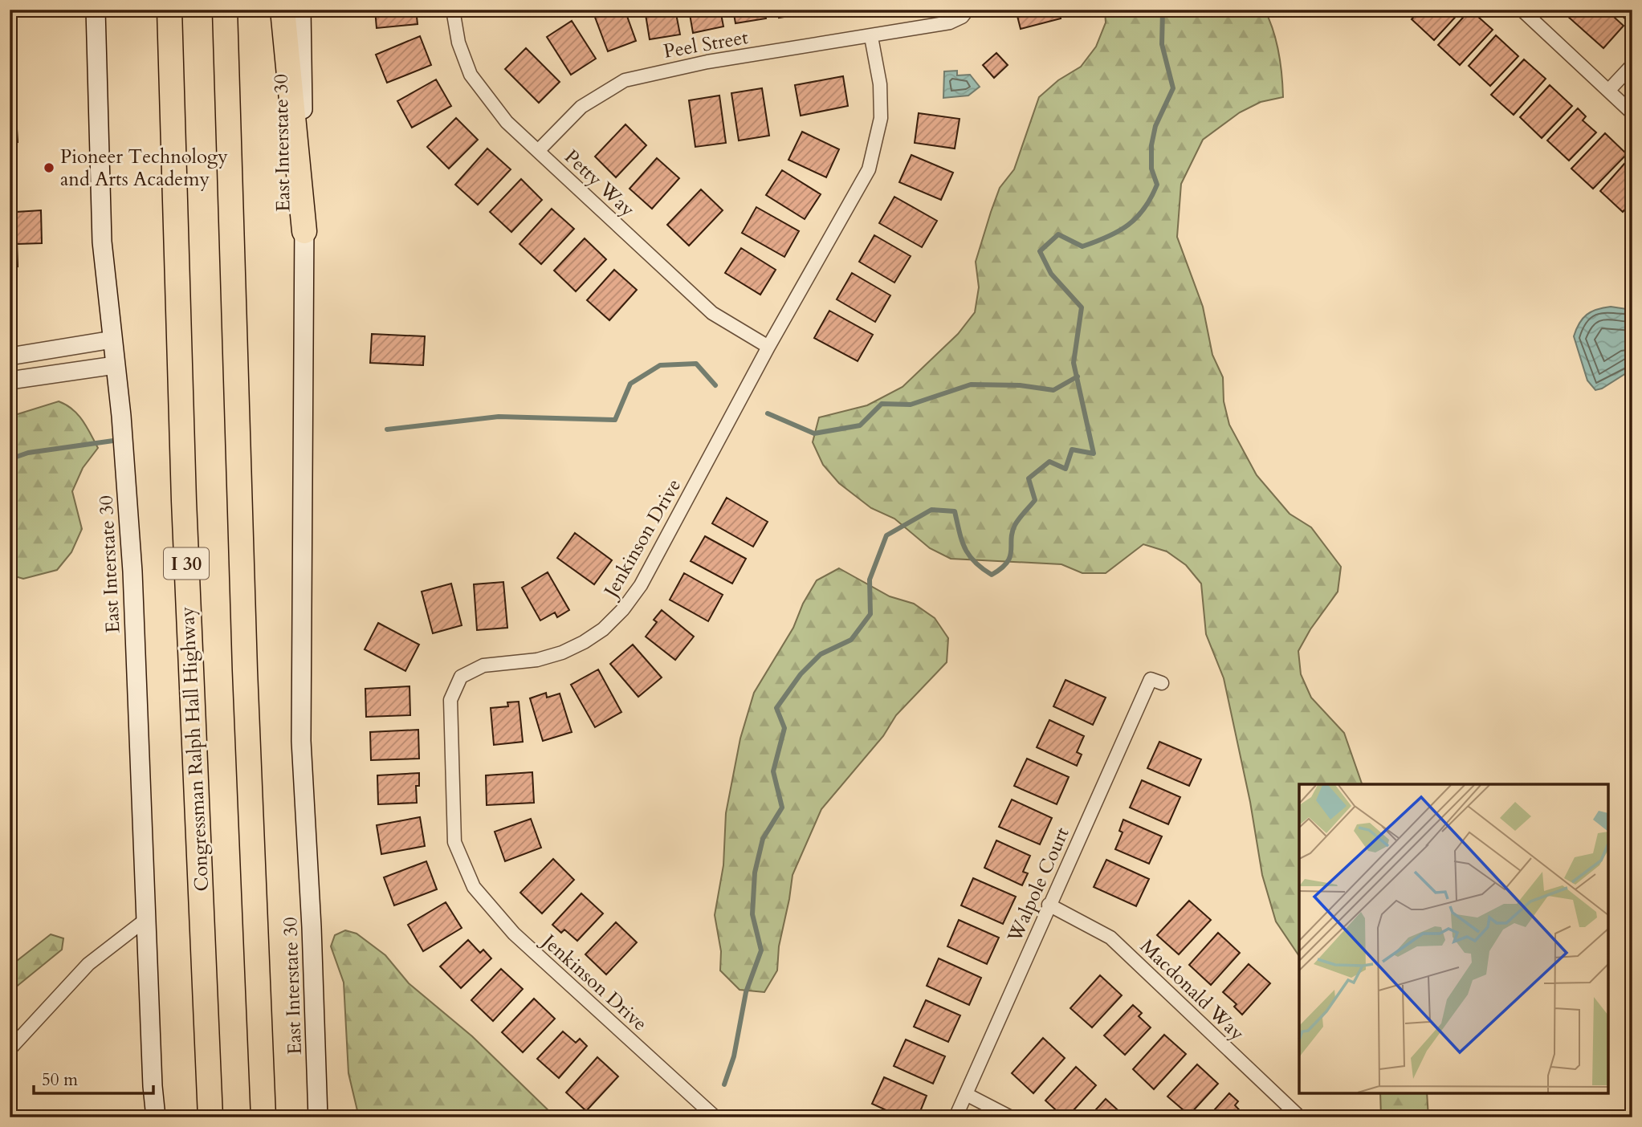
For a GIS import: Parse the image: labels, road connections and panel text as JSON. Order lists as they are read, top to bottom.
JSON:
{
  "streets": {
    "highway": ["I 30", "Congressman Ralph Hall Highway"],
    "main road": ["East Interstate 30"],
    "street": [
      "Peel Street",
      "Petty Way",
      "Jenkinson Drive",
      "Walpole Court",
      "Macdonald Way"
    ]
  },
  "crossings": [
    ["Peel Street", "Petty Way"],
    ["Peel Street", "Jenkinson Drive"],
    ["Petty Way", "Jenkinson Drive"],
    ["Walpole Court", "Macdonald Way"]
  ],
  "places": ["Pioneer Technology and Arts Academy"],
  "scale_bar": "50 m"
}
